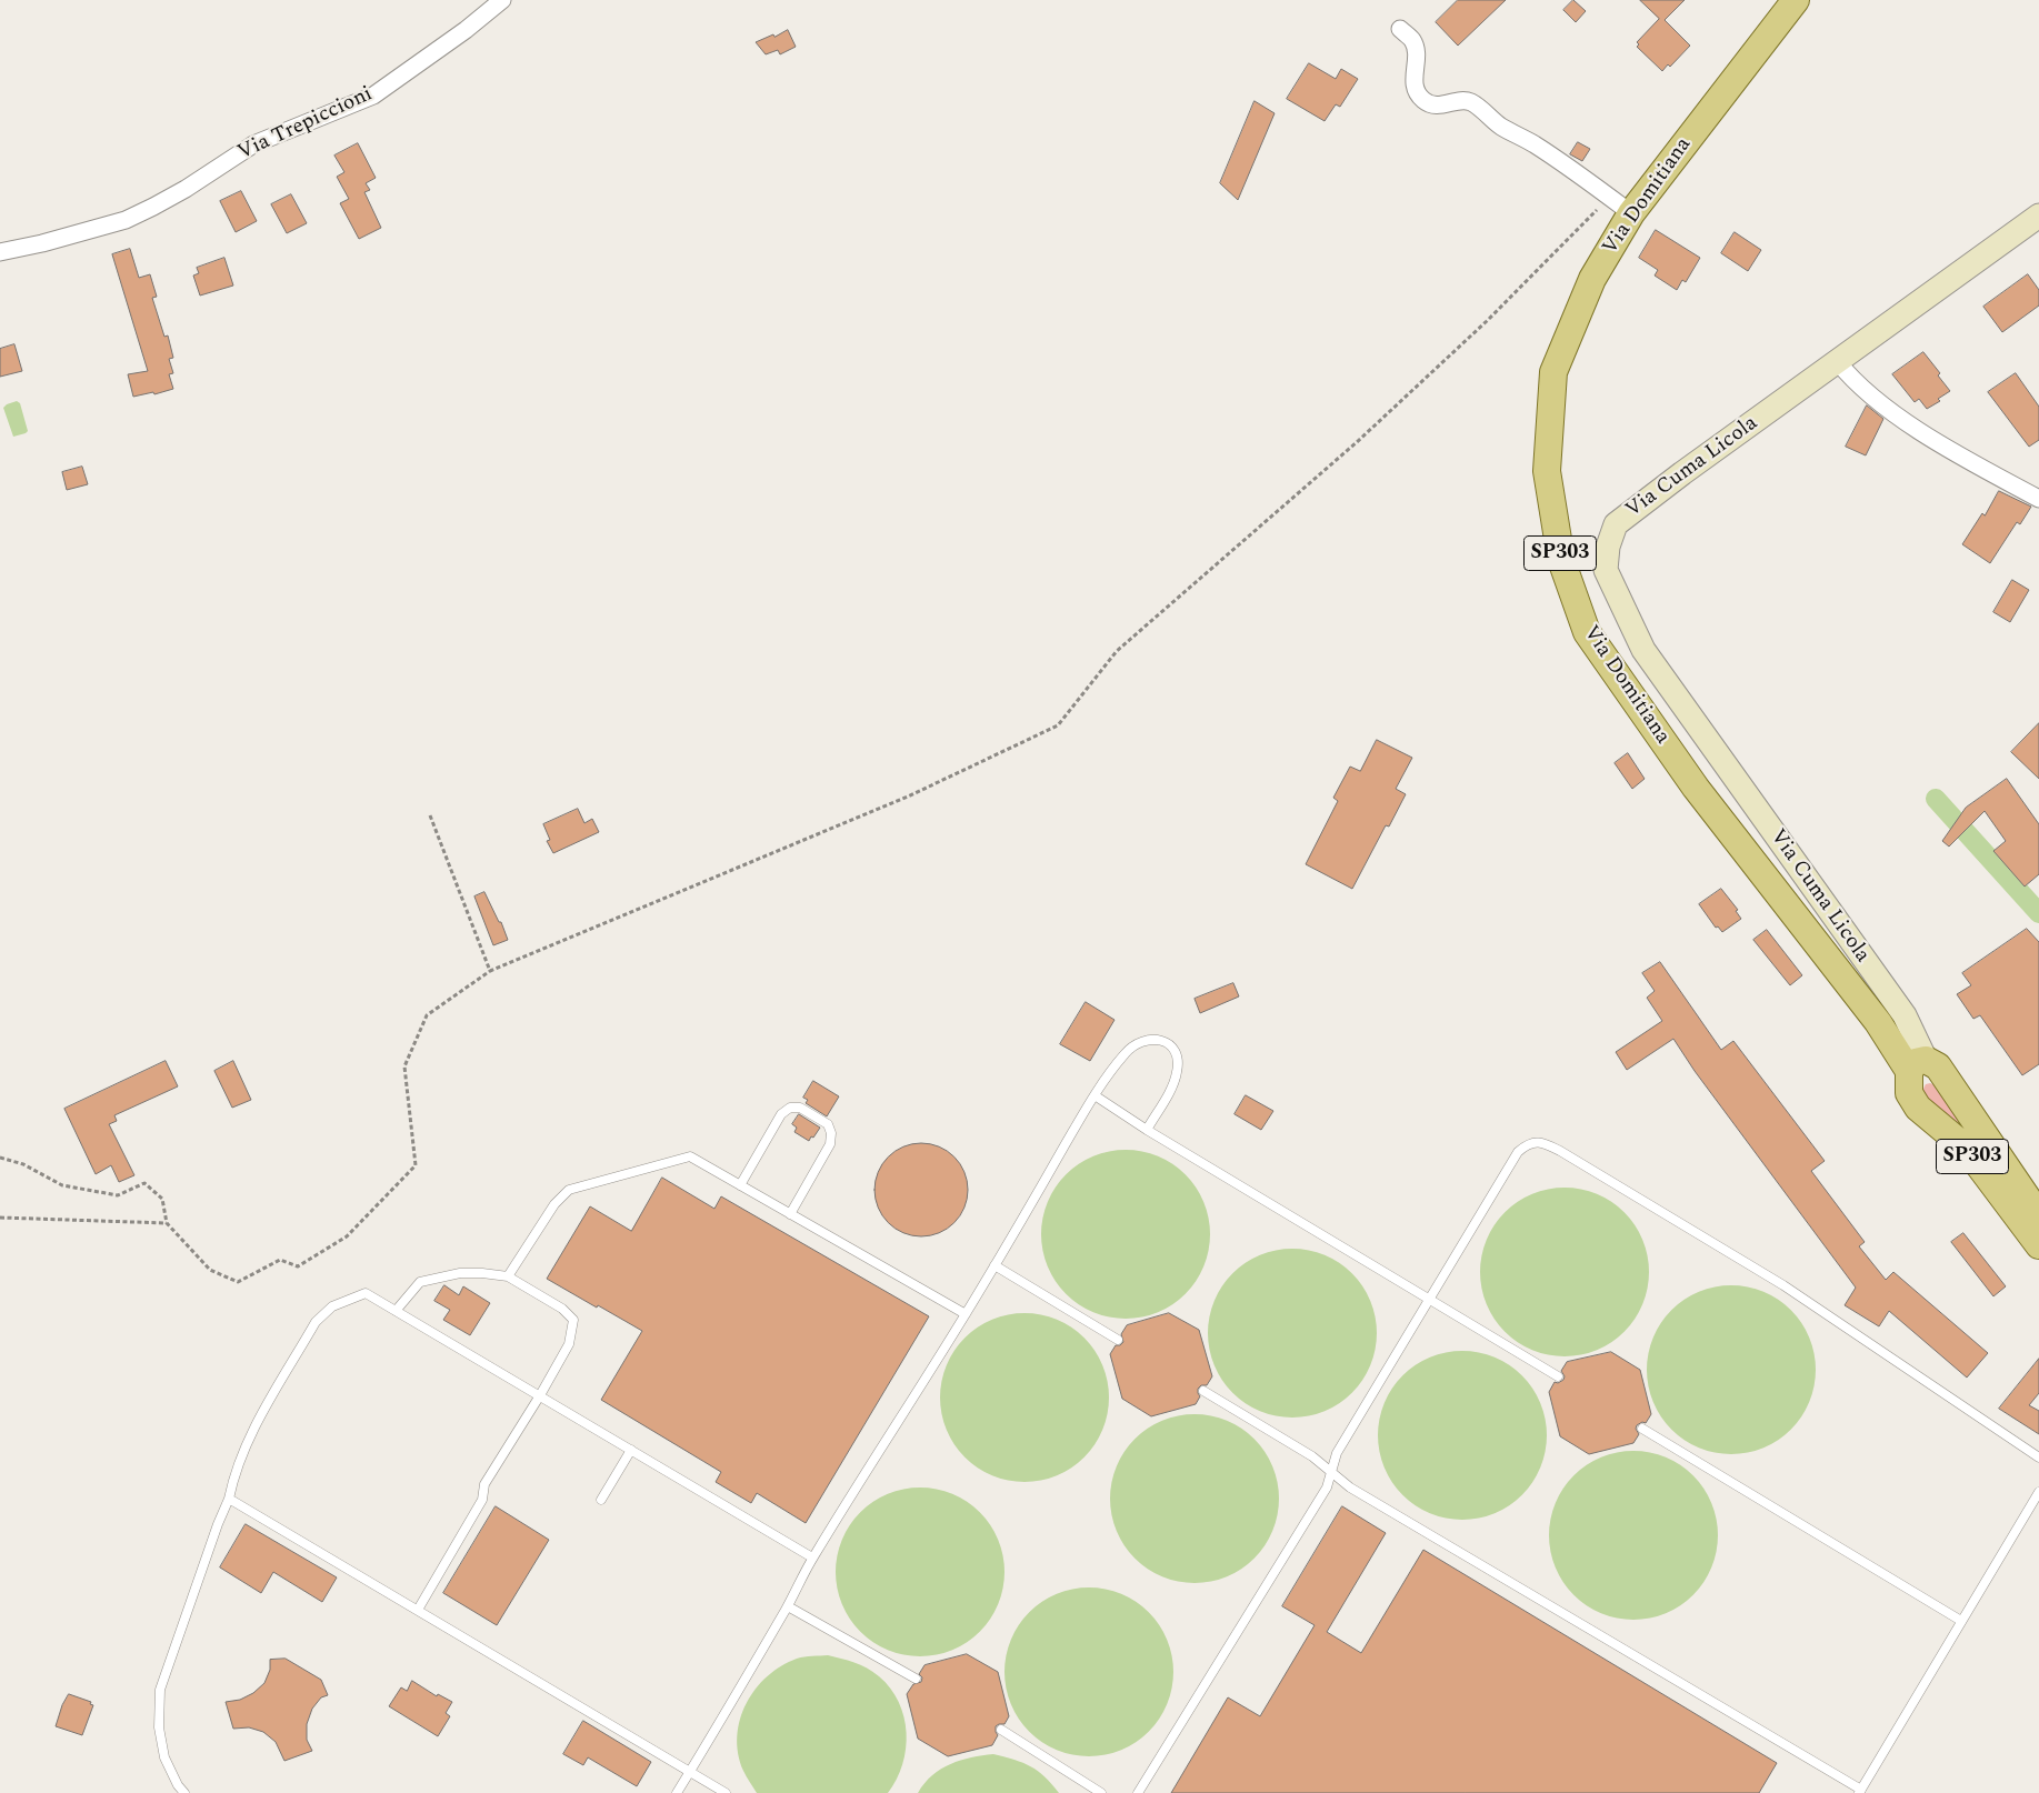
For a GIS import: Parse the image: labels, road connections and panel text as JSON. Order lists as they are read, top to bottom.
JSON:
{
  "streets": {
    "main road": ["Via Domitiana", "SP303"],
    "street": ["Via Trepiccioni", "Via Cuma Licola"]
  },
  "crossings": [
    ["Via Domitiana", "Via Cuma Licola"]
  ]
}
